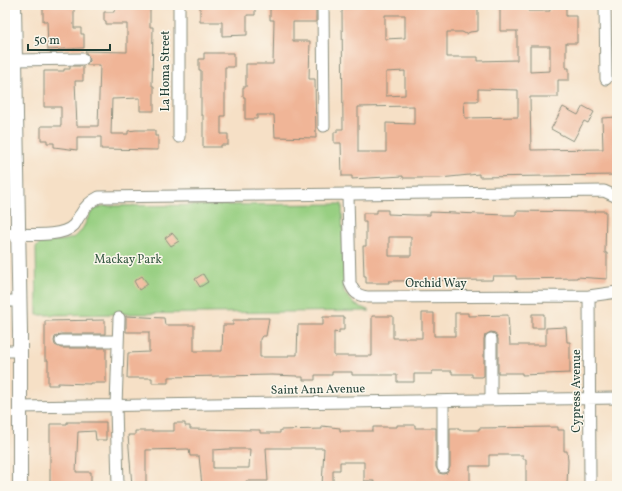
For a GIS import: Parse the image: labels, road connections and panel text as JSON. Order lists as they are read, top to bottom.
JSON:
{
  "streets": {
    "street": [
      "La Homa Street",
      "Orchid Way",
      "Saint Ann Avenue",
      "Cypress Avenue"
    ]
  },
  "crossings": [
    ["Orchid Way", "Cypress Avenue"],
    ["Saint Ann Avenue", "Cypress Avenue"]
  ],
  "parks": ["Mackay Park"],
  "scale_bar": "50 m"
}
